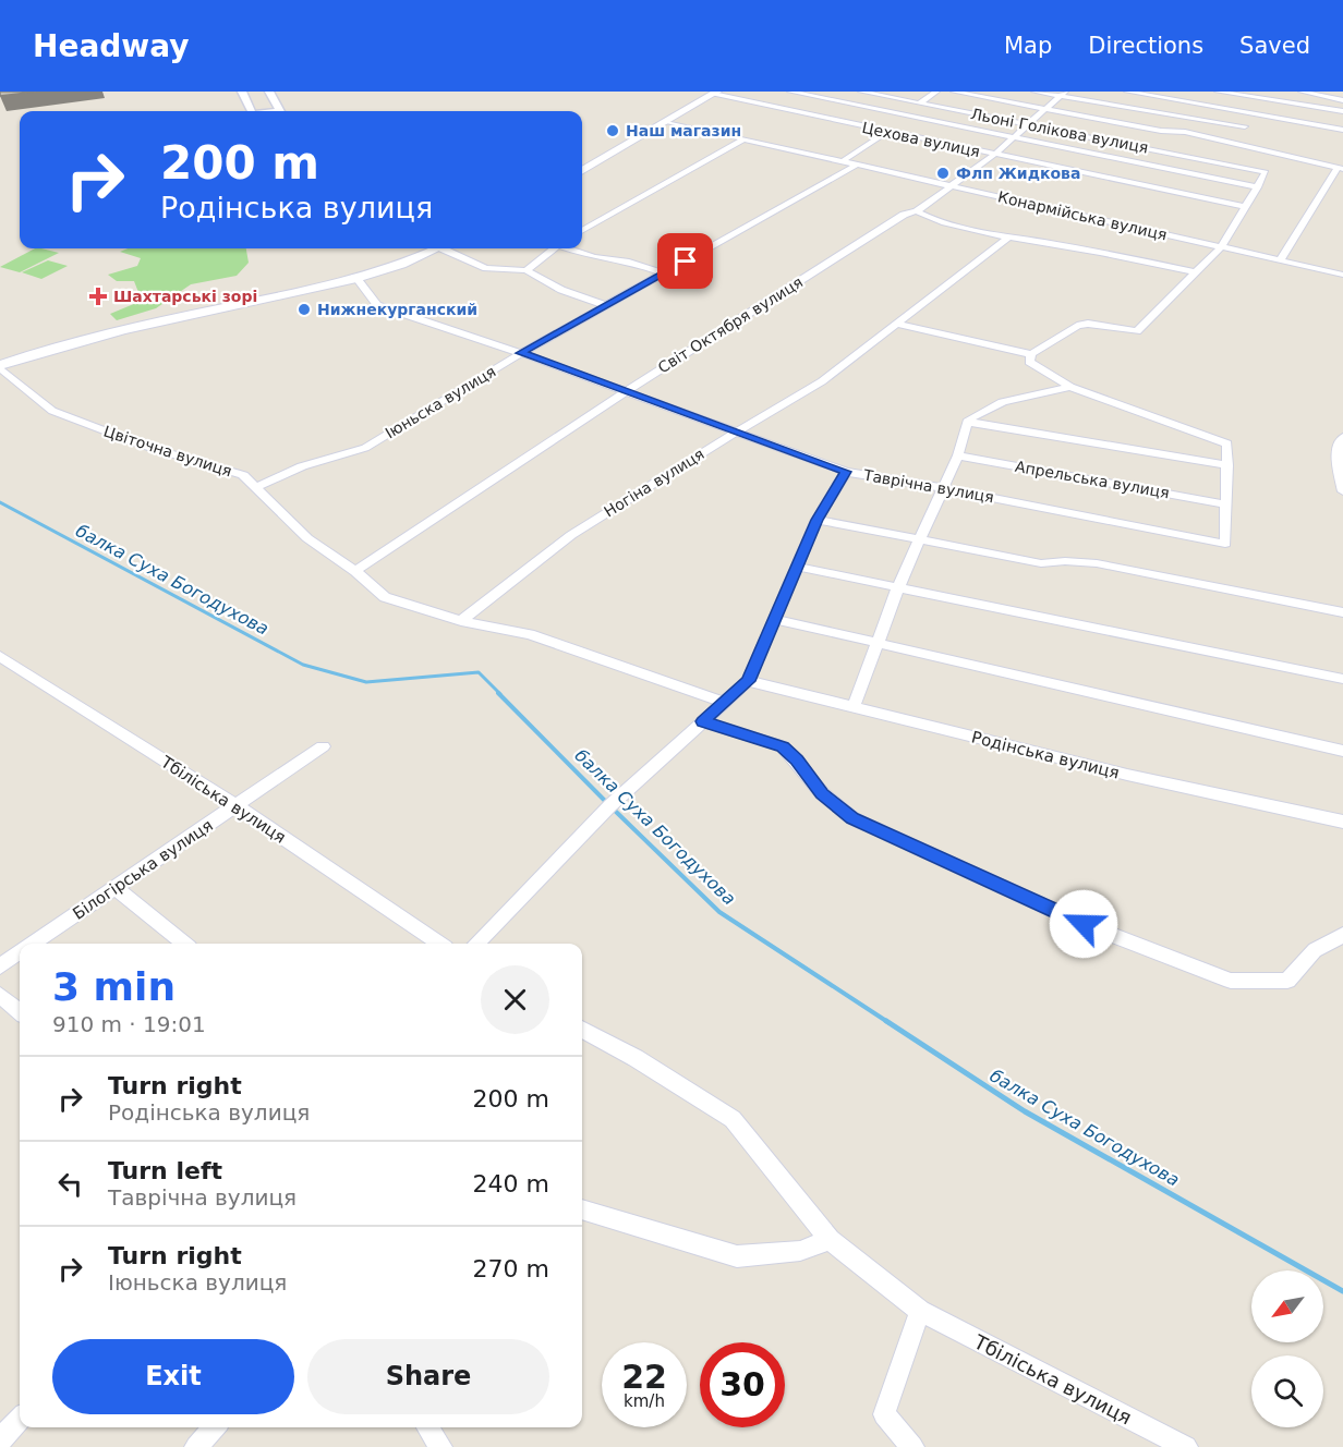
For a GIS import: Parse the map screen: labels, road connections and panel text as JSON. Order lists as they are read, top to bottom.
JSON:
{
  "streets": {
    "street": [
      "Льоні Голікова вулиця",
      "Цехова вулиця",
      "Конармійська вулиця",
      "Світ Октября вулиця",
      "Iюньска вулиця",
      "Цвiточна вулиця",
      "Апрельська вулиця",
      "Ногіна вулиця",
      "Таврічна вулиця",
      "Родінська вулиця",
      "Тбіліська вулиця",
      "Білогірська вулиця"
    ]
  },
  "crossings": [
    ["Льоні Голікова вулиця", "Конармійська вулиця"],
    ["Льоні Голікова вулиця", "Світ Октября вулиця"],
    ["Цехова вулиця", "Світ Октября вулиця"],
    ["Конармійська вулиця", "Світ Октября вулиця"],
    ["Конармійська вулиця", "Iюньска вулиця"],
    ["Світ Октября вулиця", "Цвiточна вулиця"],
    ["Світ Октября вулиця", "Таврічна вулиця"],
    ["Iюньска вулиця", "Цвiточна вулиця"],
    ["Iюньска вулиця", "Таврічна вулиця"],
    ["Цвiточна вулиця", "Ногіна вулиця"],
    ["Апрельська вулиця", "Таврічна вулиця"],
    ["Ногіна вулиця", "Таврічна вулиця"],
    ["Тбіліська вулиця", "Білогірська вулиця"]
  ],
  "water": ["балка Суха Богодухова"],
  "places": {
    "other": ["Наш магазин", "Флп Жидкова", "Нижнекурганский"],
    "health": ["Шахтарські зорі"]
  },
  "north": "bottom left",
  "page": {
    "header": "Headway",
    "nav": ["Map", "Directions", "Saved"],
    "turn": ["200 m", "Родінська вулиця"],
    "heading": ["3 min", "910 m · 19:01"],
    "list": [
      {
        "name": "Turn right",
        "note": "Родінська вулиця",
        "value": "200 m"
      },
      {
        "name": "Turn left",
        "note": "Таврічна вулиця",
        "value": "240 m"
      },
      {
        "name": "Turn right",
        "note": "Iюньска вулиця",
        "value": "270 m"
      }
    ],
    "buttons": ["Exit", "Share"],
    "speed": "22 km/h",
    "limit": "30"
  }
}
